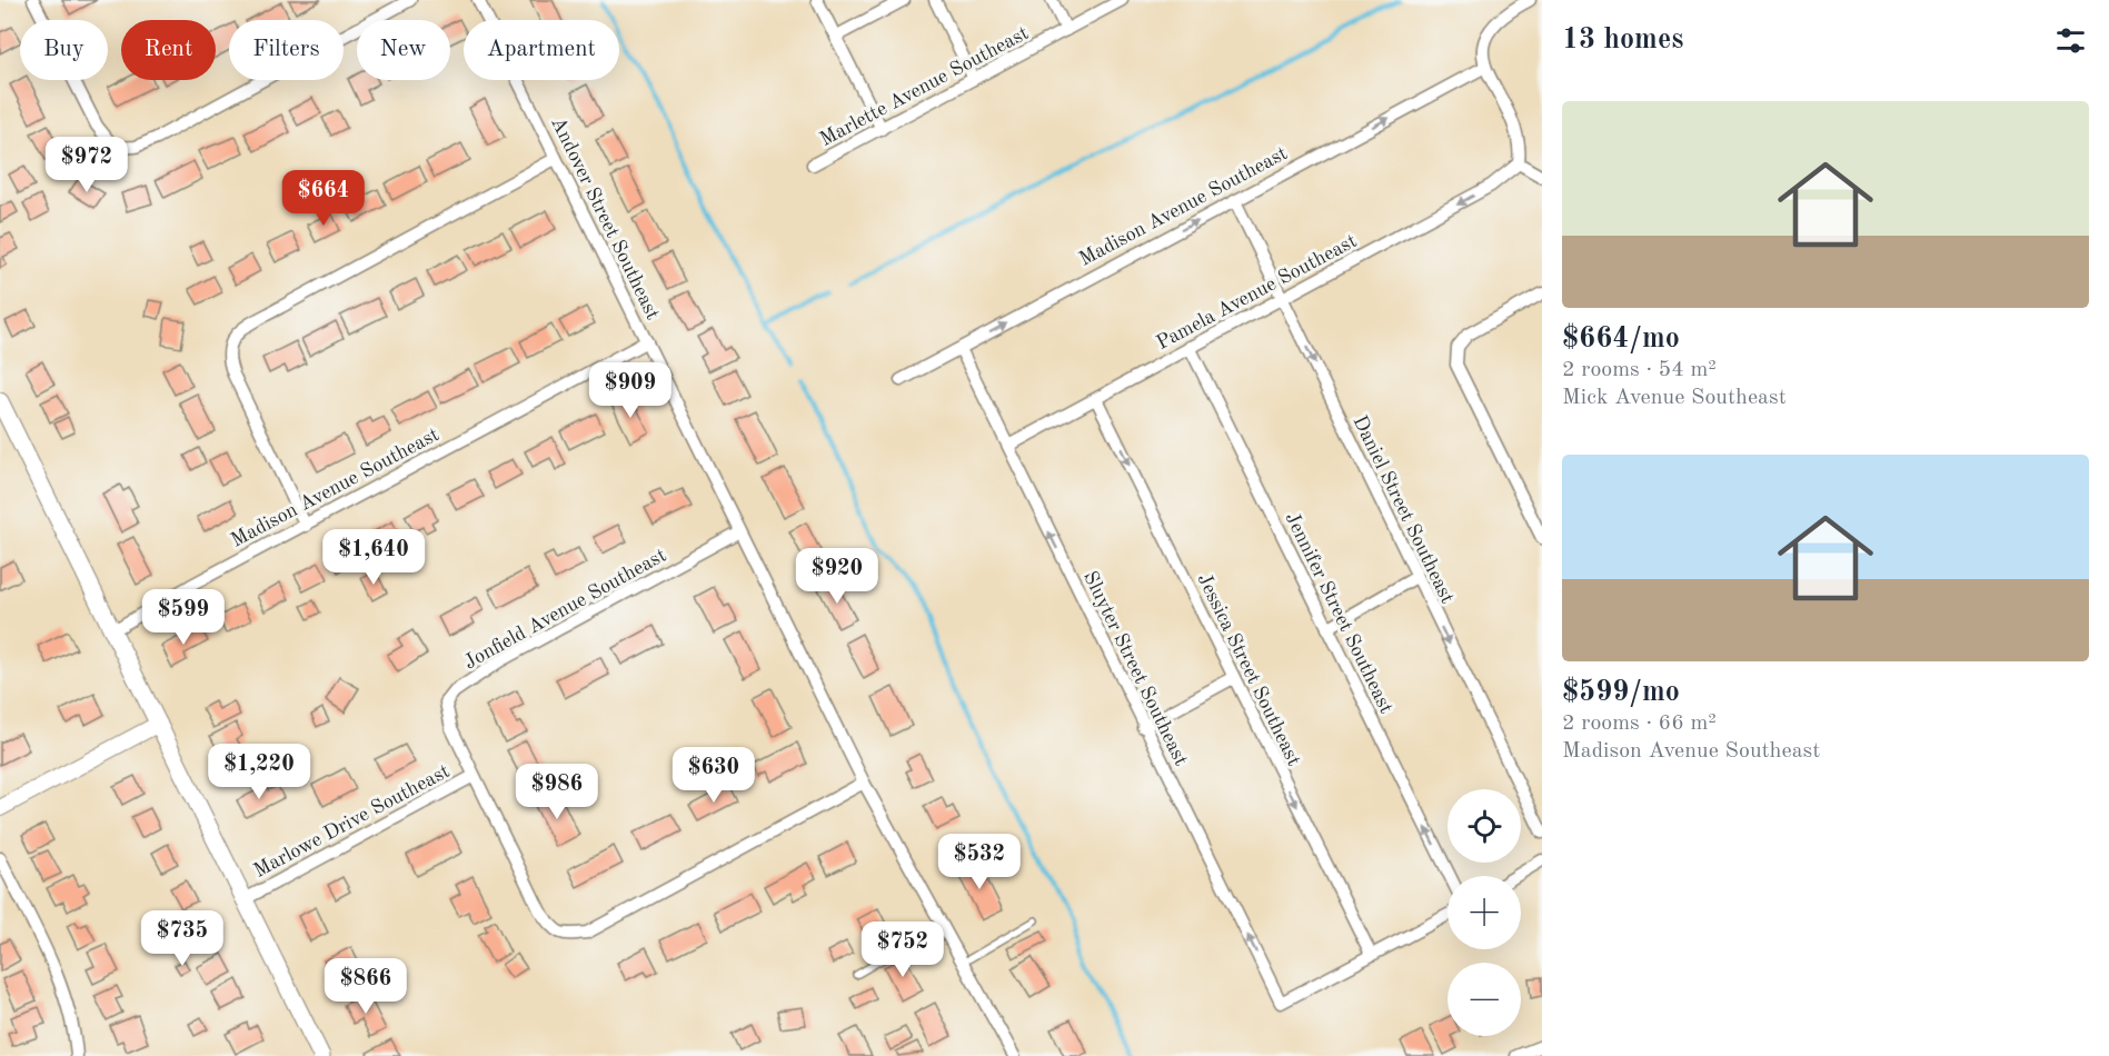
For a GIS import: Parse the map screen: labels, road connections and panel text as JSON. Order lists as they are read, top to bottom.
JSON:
{
  "streets": {
    "street": [
      "Marlette Avenue Southeast",
      "Madison Avenue Southeast",
      "Andover Street Southeast",
      "Pamela Avenue Southeast",
      "Daniel Street Southeast",
      "Jonfield Avenue Southeast",
      "Jennifer Street Southeast",
      "Sluyter Street Southeast",
      "Jessica Street Southeast",
      "Marlowe Drive Southeast"
    ]
  },
  "crossings": [
    ["Madison Avenue Southeast", "Andover Street Southeast"],
    ["Madison Avenue Southeast", "Daniel Street Southeast"],
    ["Madison Avenue Southeast", "Sluyter Street Southeast"],
    ["Andover Street Southeast", "Jonfield Avenue Southeast"],
    ["Andover Street Southeast", "Marlowe Drive Southeast"],
    ["Pamela Avenue Southeast", "Daniel Street Southeast"],
    ["Pamela Avenue Southeast", "Jennifer Street Southeast"],
    ["Pamela Avenue Southeast", "Sluyter Street Southeast"],
    ["Pamela Avenue Southeast", "Jessica Street Southeast"],
    ["Jonfield Avenue Southeast", "Marlowe Drive Southeast"],
    ["Sluyter Street Southeast", "Jessica Street Southeast"]
  ],
  "one_way": [
    "Madison Avenue Southeast",
    "Pamela Avenue Southeast",
    "Daniel Street Southeast",
    "Jennifer Street Southeast",
    "Sluyter Street Southeast",
    "Jessica Street Southeast"
  ],
  "page": {
    "heading": "13 homes",
    "chip": [
      "Buy",
      "Rent",
      "Filters",
      "New",
      "Apartment"
    ],
    "list": [
      {
        "name": "$664/mo",
        "note": "2 rooms · 54 m² · Mick Avenue Southeast"
      },
      {
        "name": "$599/mo",
        "note": "2 rooms · 66 m² · Madison Avenue Southeast"
      }
    ],
    "price": [
      "$972",
      "$664",
      "$909",
      "$1,640",
      "$920",
      "$599",
      "$1,220",
      "$630",
      "$986",
      "$532",
      "$735",
      "$752",
      "$866"
    ],
    "map_buttons": ["+", "−"]
  }
}
